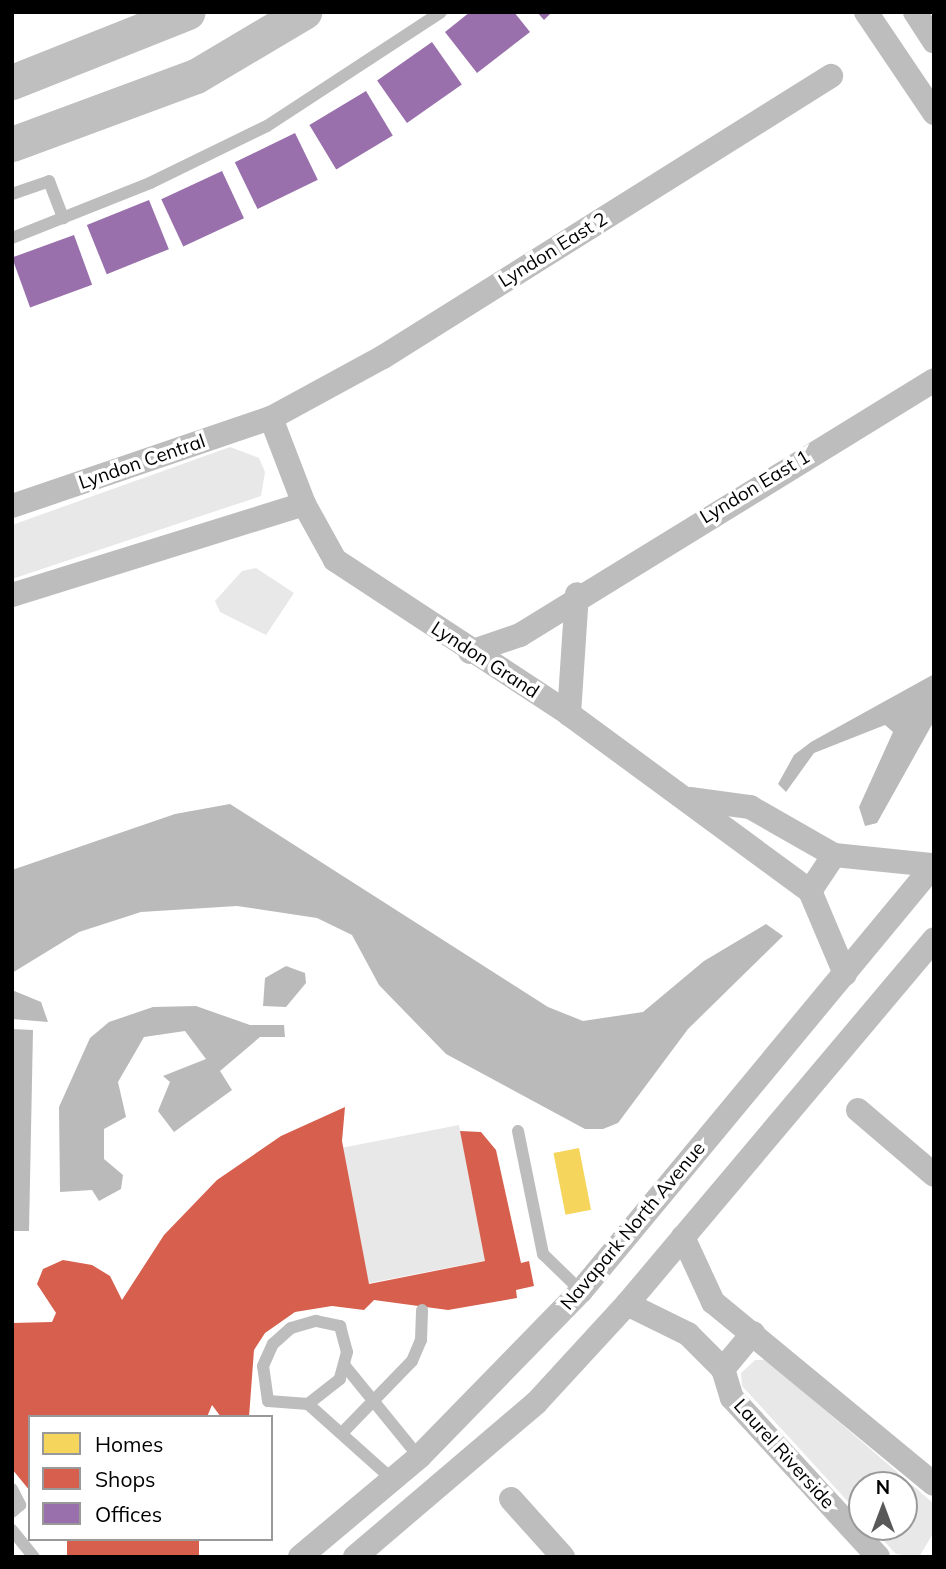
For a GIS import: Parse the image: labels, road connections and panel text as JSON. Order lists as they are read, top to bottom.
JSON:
{
  "streets": {
    "street": [
      "Lyndon East 2",
      "Lyndon Central",
      "Lyndon East 1",
      "Lyndon Grand",
      "Navapark North Avenue",
      "Laurel Riverside"
    ]
  },
  "crossings": [
    ["Lyndon East 2", "Lyndon Central"],
    ["Lyndon East 2", "Lyndon Grand"],
    ["Lyndon Central", "Lyndon Grand"],
    ["Lyndon East 1", "Lyndon Grand"],
    ["Lyndon Grand", "Navapark North Avenue"]
  ],
  "legend": ["Homes", "Shops", "Offices"],
  "north": "top"
}
